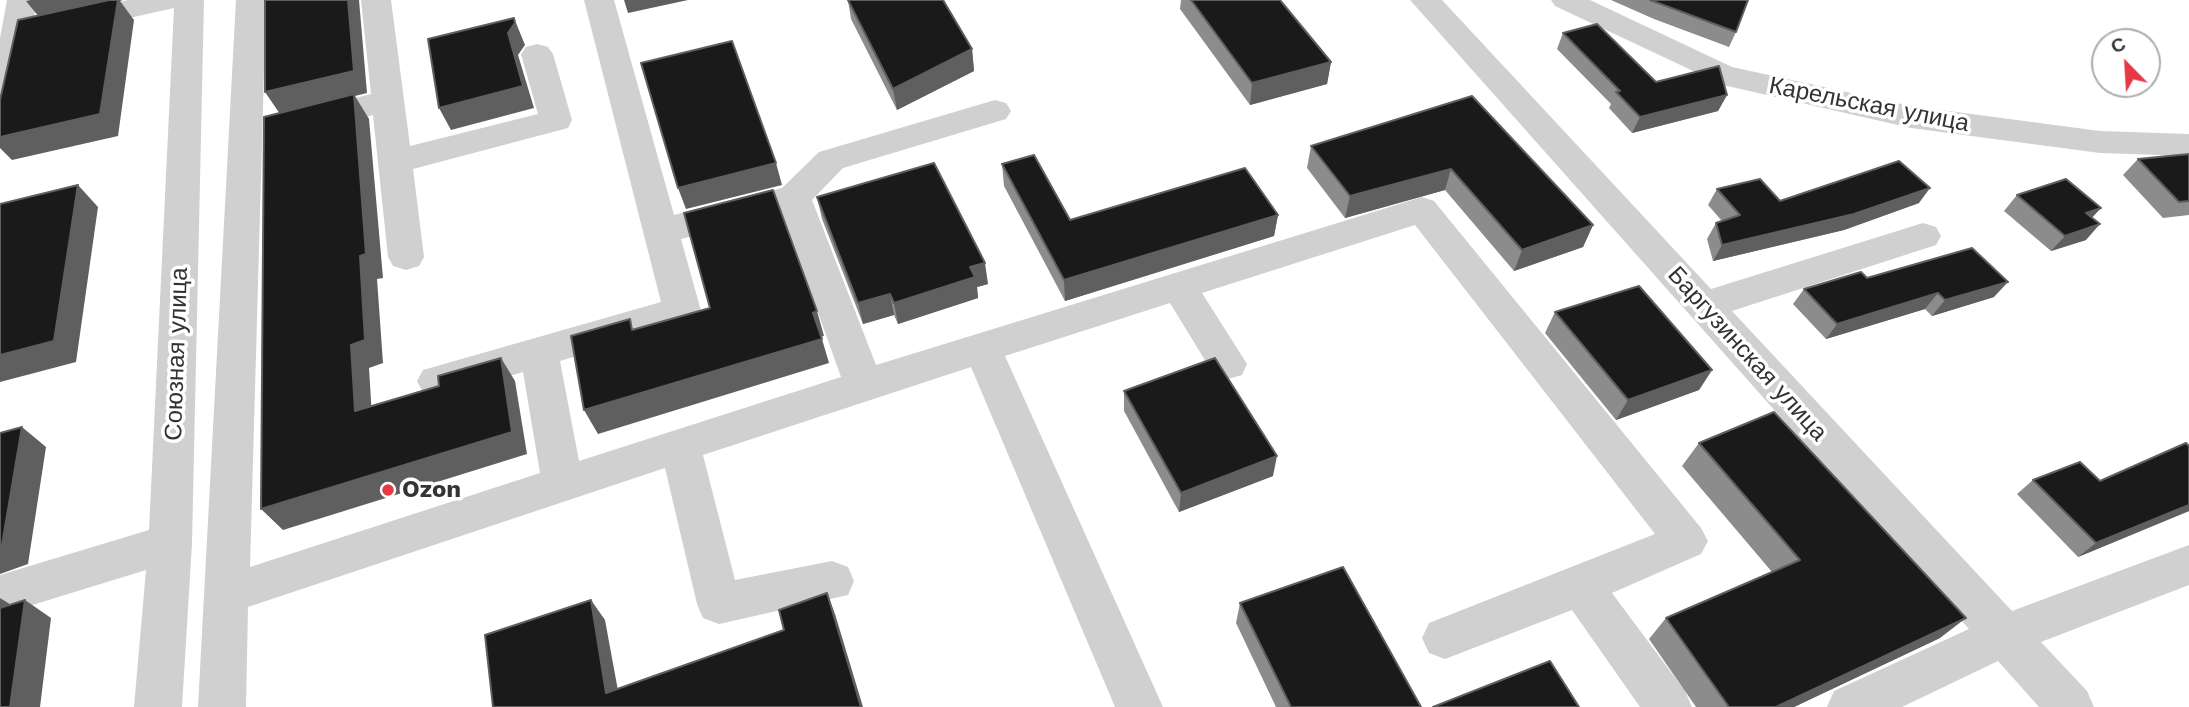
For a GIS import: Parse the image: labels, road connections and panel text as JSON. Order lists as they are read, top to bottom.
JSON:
{
  "streets": {
    "street": ["Карельская улица", "Союзная улица", "Баргузинская улица"]
  },
  "places": ["Ozon"],
  "north": "top left"
}
